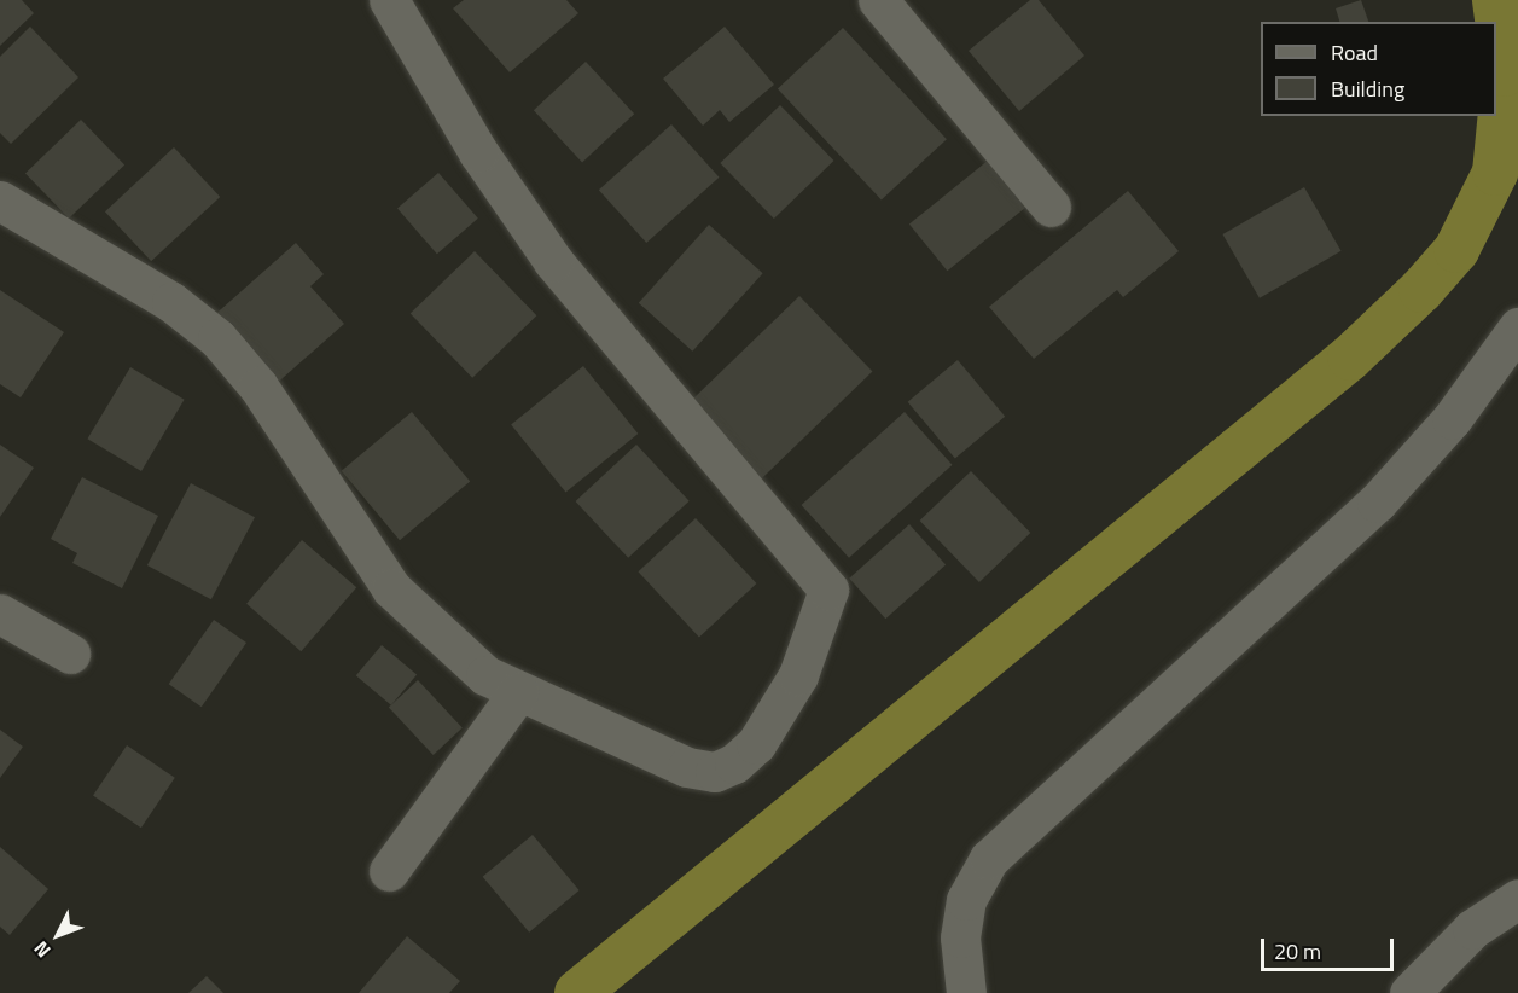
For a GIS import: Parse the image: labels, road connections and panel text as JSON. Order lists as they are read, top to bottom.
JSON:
{
  "legend": ["Road", "Building"],
  "scale_bar": "20 m",
  "north": "bottom left"
}
